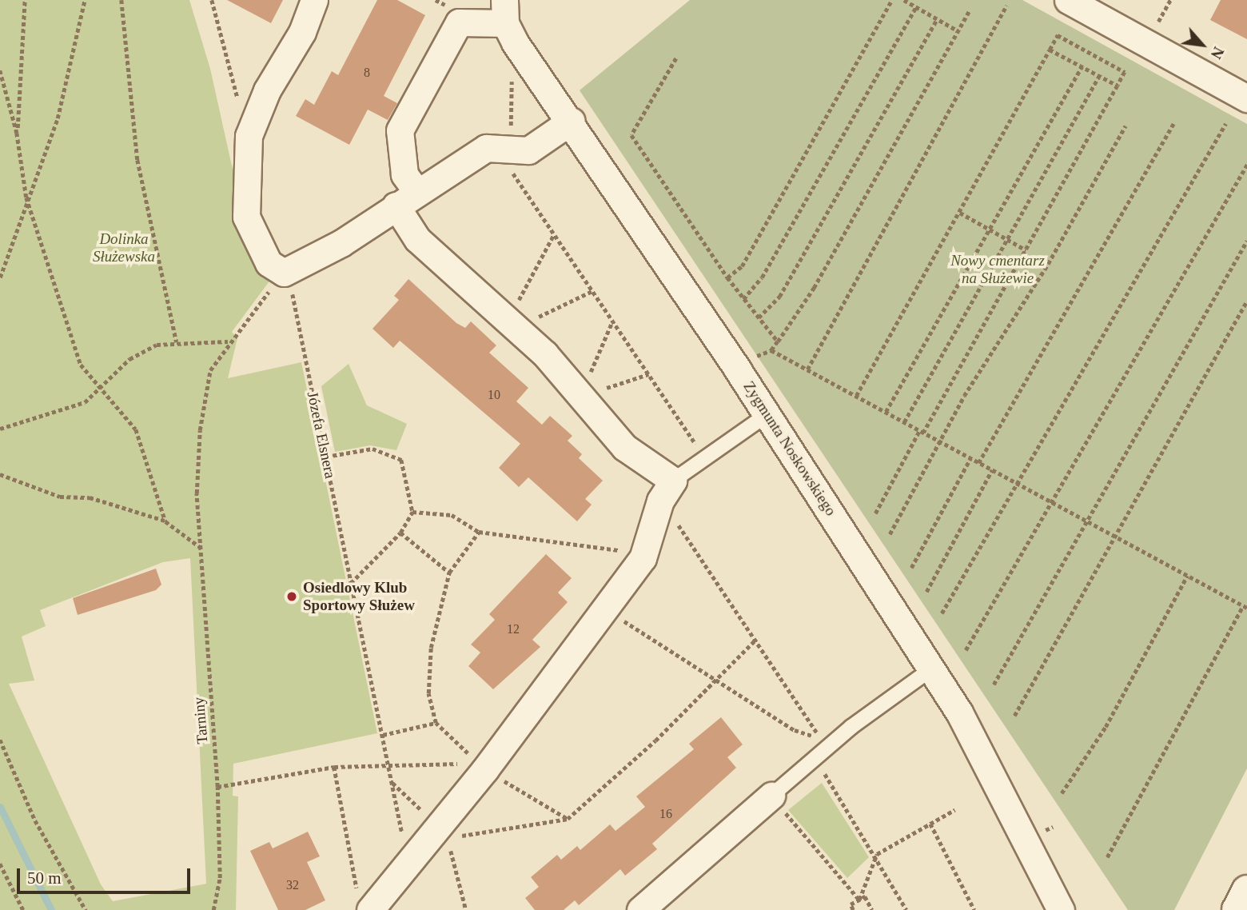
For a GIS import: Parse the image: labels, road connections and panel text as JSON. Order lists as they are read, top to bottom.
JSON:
{
  "streets": {
    "street": ["Zygmunta Noskowskiego"],
    "path": ["Józefa Elsnera", "Tarniny"]
  },
  "crossings": [
    ["Józefa Elsnera", "Tarniny"]
  ],
  "parks": ["Dolinka Służewska", "Nowy cmentarz na Służewie"],
  "places": ["Osiedlowy Klub Sportowy Służew"],
  "house_numbers": [
    "8",
    "10",
    "12",
    "16",
    "32"
  ],
  "scale_bar": "50 m",
  "north": "bottom right"
}
